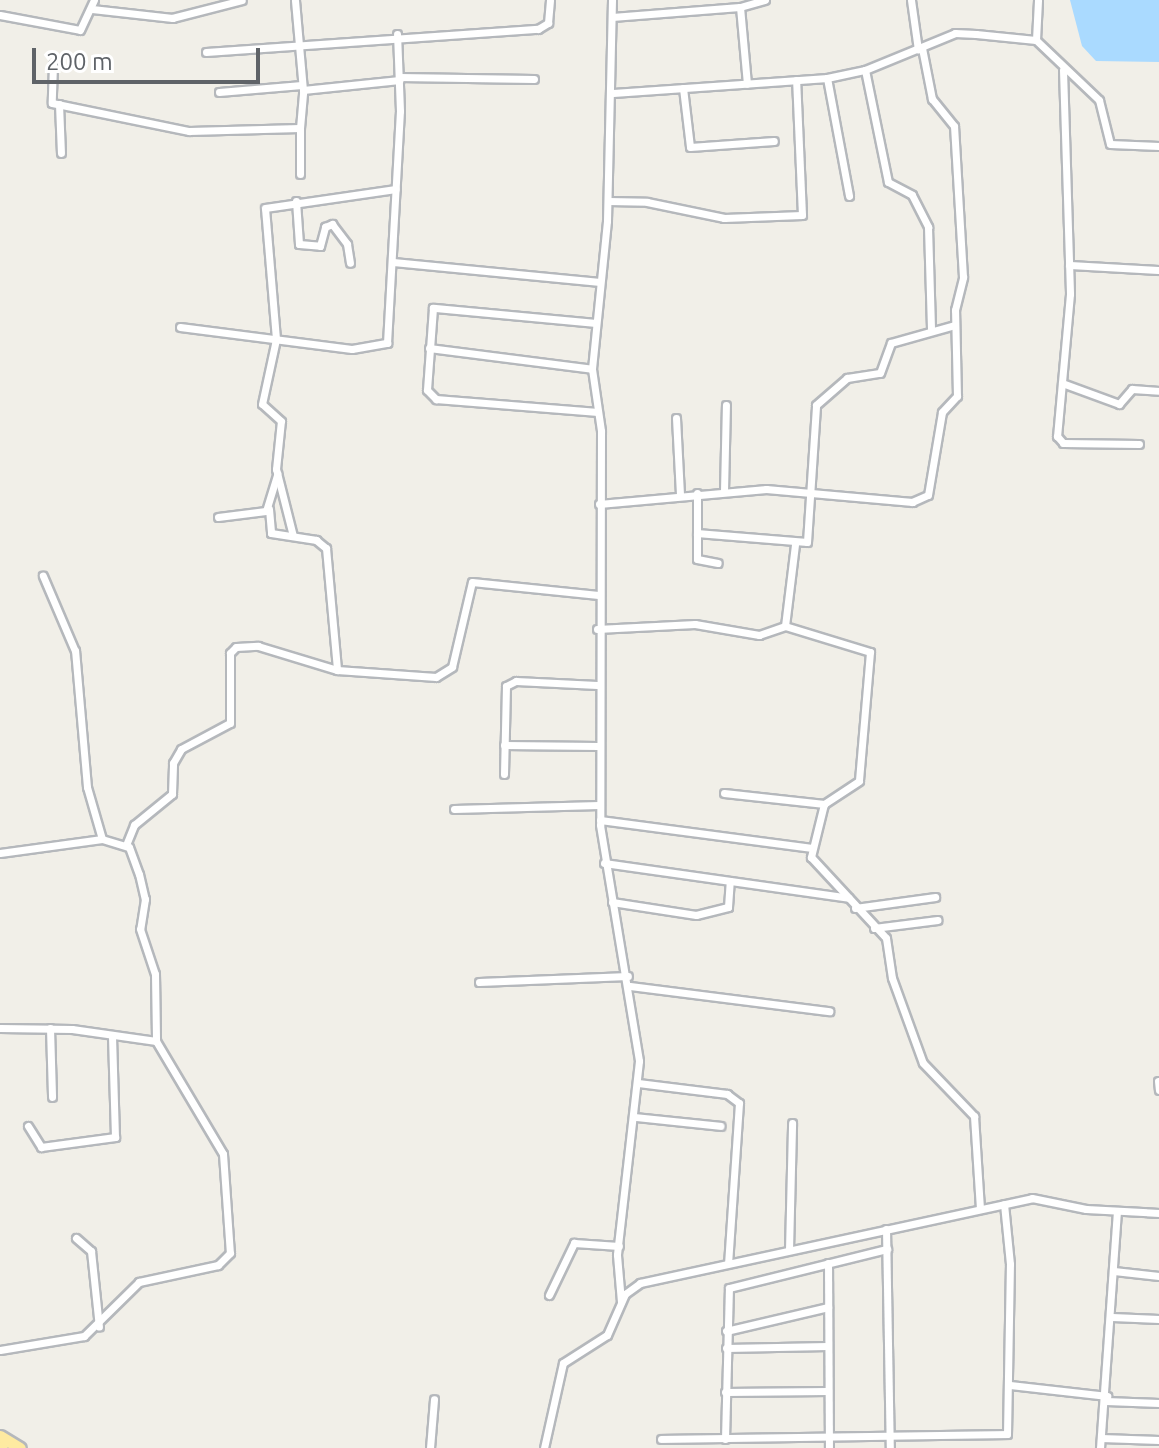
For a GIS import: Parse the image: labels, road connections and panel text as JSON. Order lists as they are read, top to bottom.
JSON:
{
  "scale_bar": "200 m"
}
